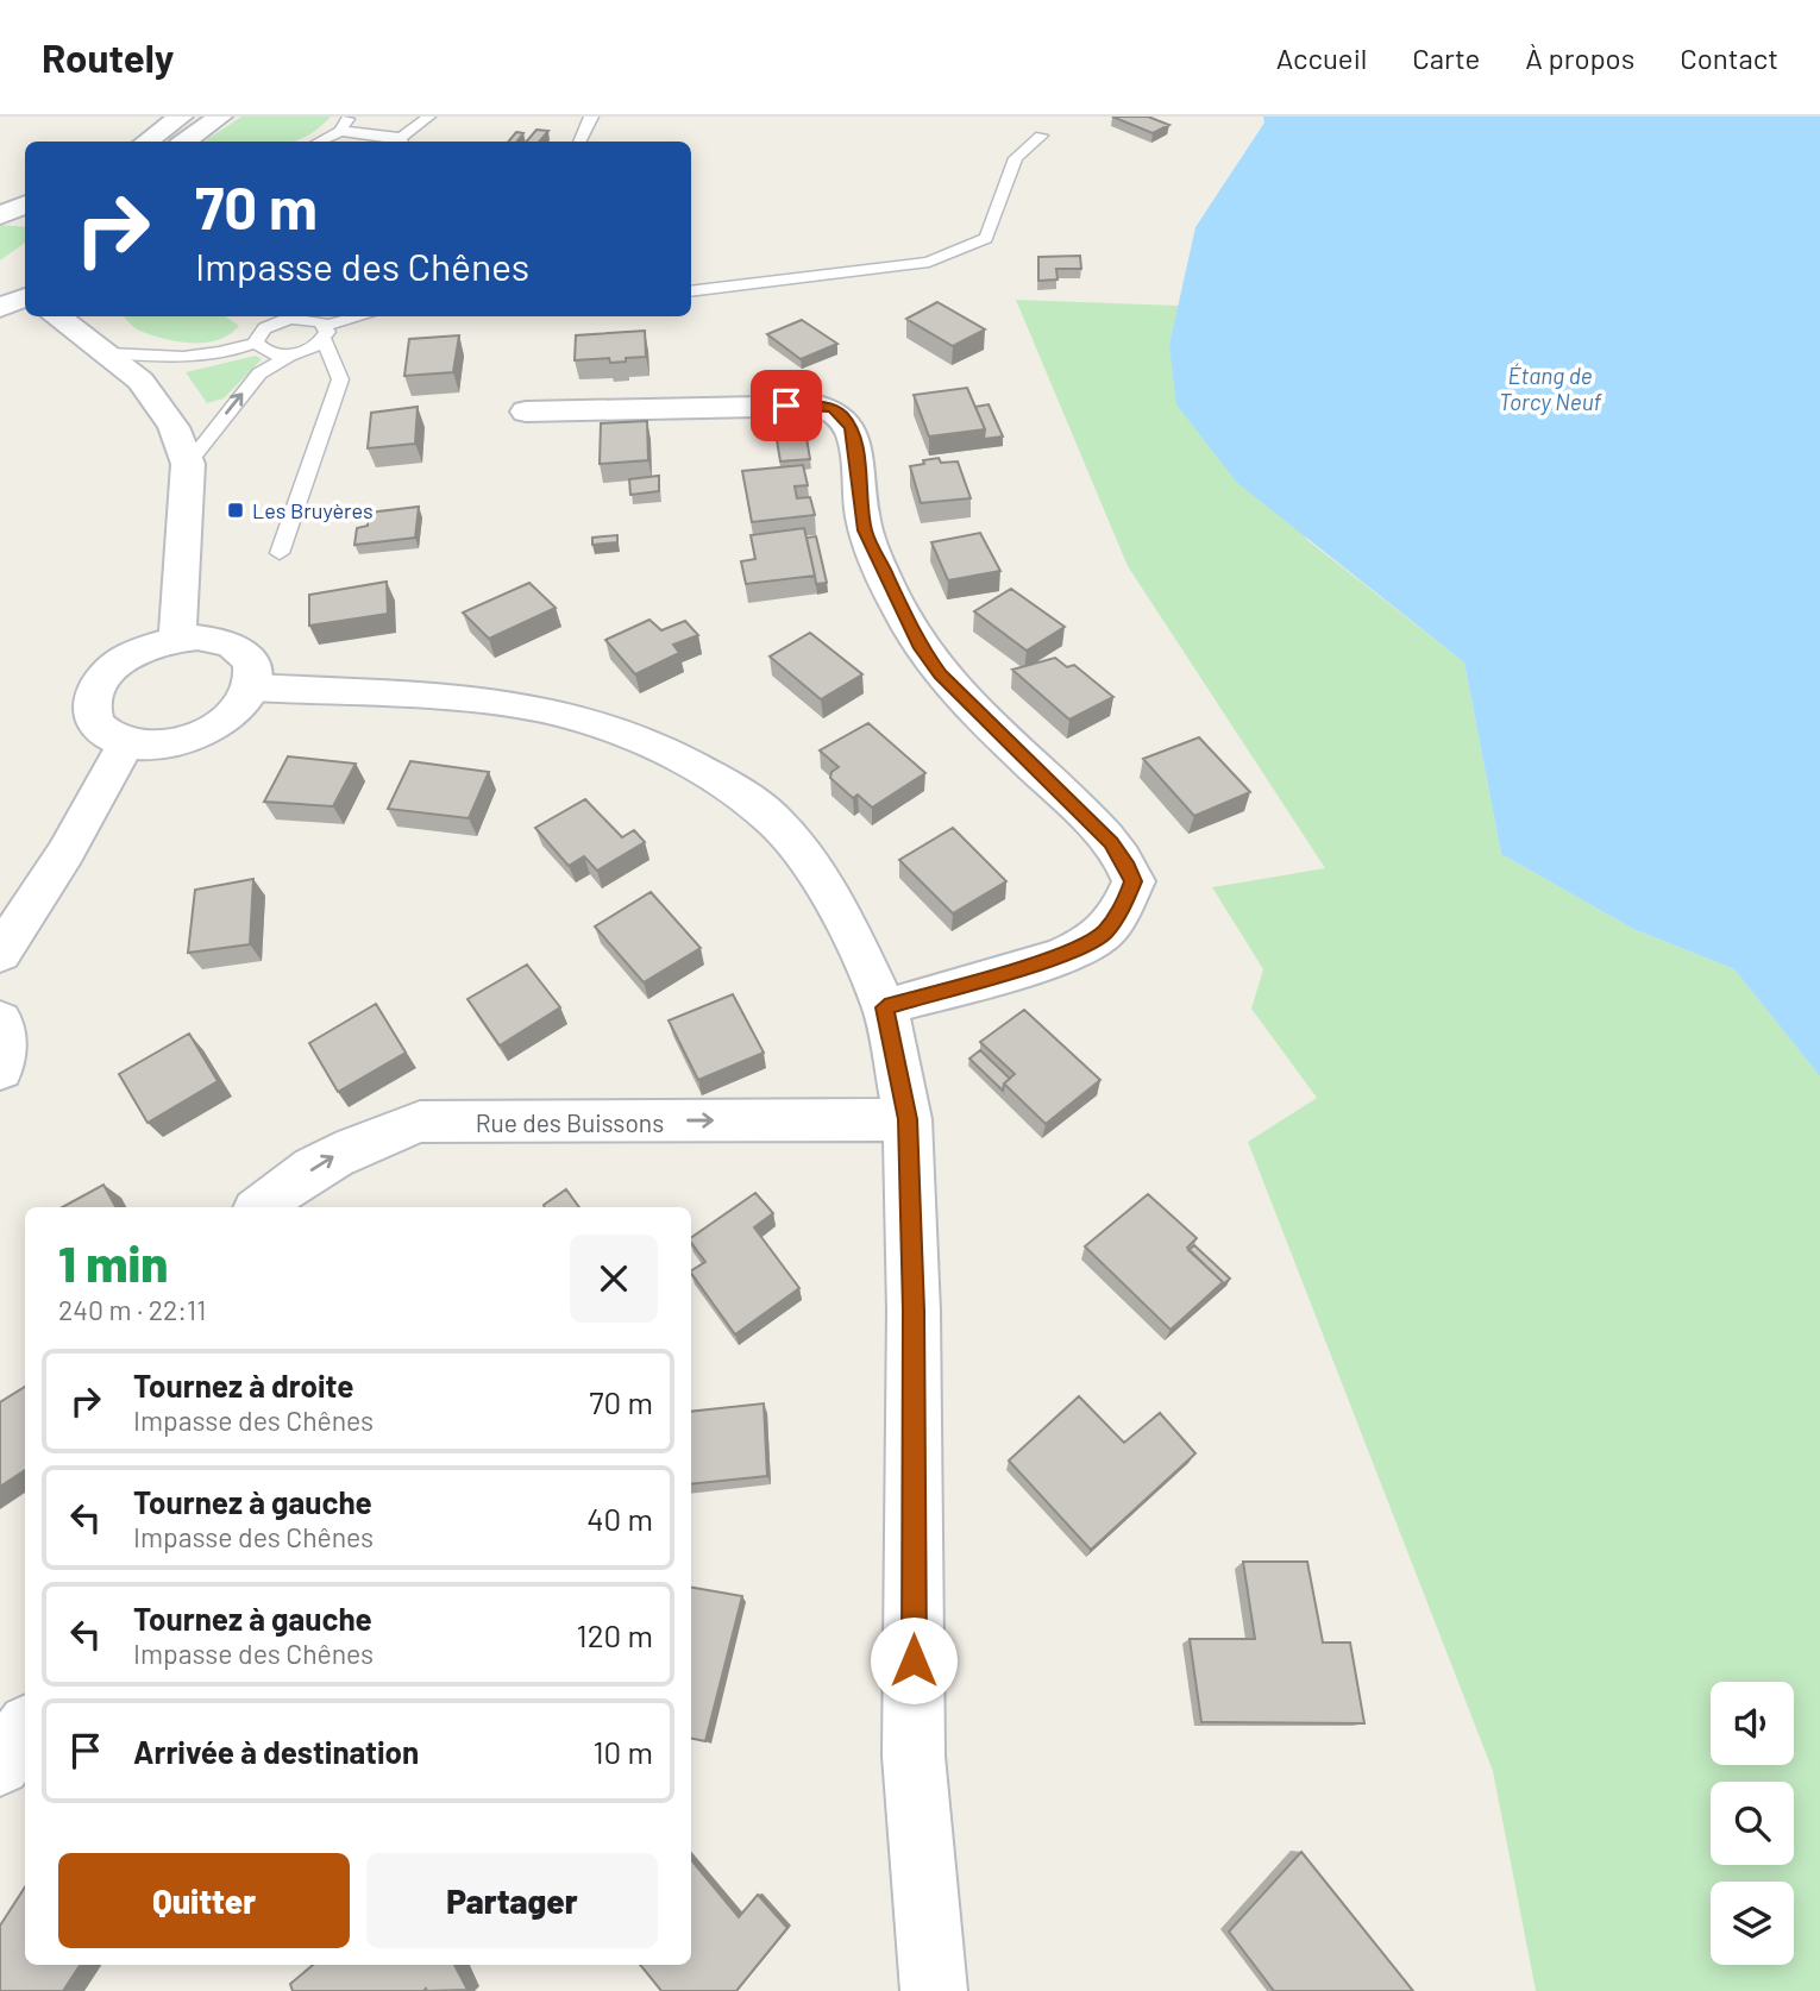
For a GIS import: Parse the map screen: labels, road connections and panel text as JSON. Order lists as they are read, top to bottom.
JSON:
{
  "streets": {
    "street": ["Rue des Buissons"]
  },
  "one_way": ["Rue des Buissons"],
  "water": ["Étang de Torcy Neuf"],
  "places": {
    "transit": ["Les Bruyères"]
  },
  "page": {
    "header": "Routely",
    "nav": [
      "Accueil",
      "Carte",
      "À propos",
      "Contact"
    ],
    "turn": ["70 m", "Impasse des Chênes"],
    "heading": ["1 min", "240 m · 22:11"],
    "list": [
      {
        "name": "Tournez à droite",
        "note": "Impasse des Chênes",
        "value": "70 m"
      },
      {
        "name": "Tournez à gauche",
        "note": "Impasse des Chênes",
        "value": "40 m"
      },
      {
        "name": "Tournez à gauche",
        "note": "Impasse des Chênes",
        "value": "120 m"
      },
      {
        "name": "Arrivée à destination",
        "value": "10 m"
      }
    ],
    "buttons": ["Quitter", "Partager"]
  }
}
